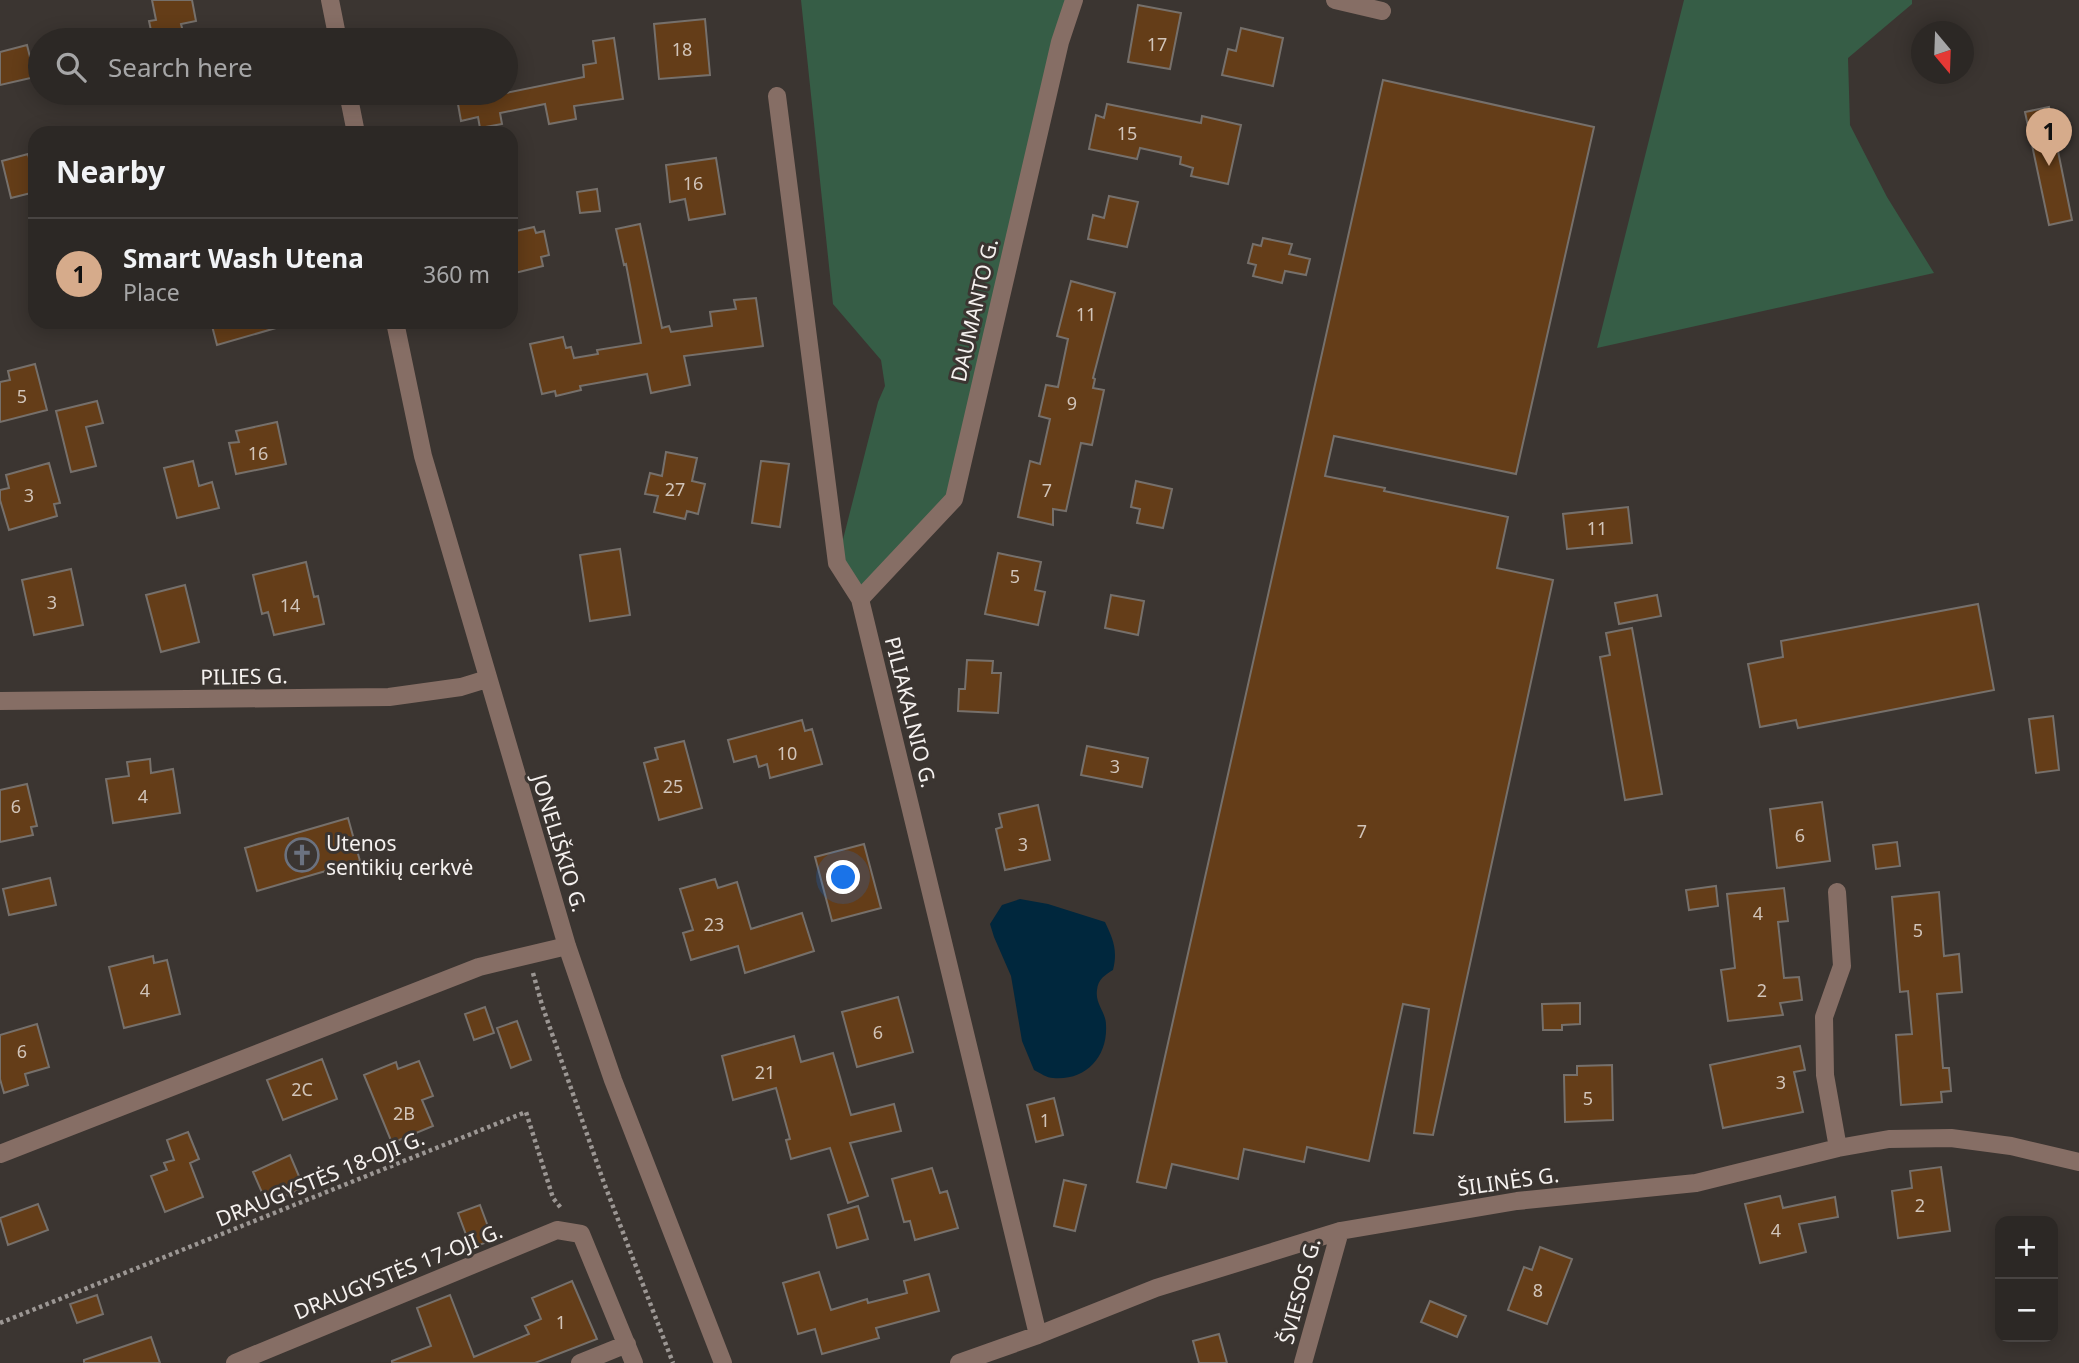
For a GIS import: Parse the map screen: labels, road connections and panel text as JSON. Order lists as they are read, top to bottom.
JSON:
{
  "streets": {
    "street": [
      "DAUMANTO G.",
      "PILIES G.",
      "PILIAKALNIO G.",
      "JONELIŠKIO G.",
      "ŠILINĖS G.",
      "DRAUGYSTĖS 17-OJI G.",
      "ŠVIESOS G."
    ],
    "path": ["DRAUGYSTĖS 18-OJI G."]
  },
  "crossings": [
    ["DAUMANTO G.", "PILIAKALNIO G."],
    ["PILIES G.", "JONELIŠKIO G."],
    ["PILIAKALNIO G.", "ŠILINĖS G."],
    ["DRAUGYSTĖS 18-OJI G.", "DRAUGYSTĖS 17-OJI G."],
    ["ŠILINĖS G.", "ŠVIESOS G."]
  ],
  "places": {
    "church": ["Utenos sentikių cerkvė"]
  },
  "house_numbers": [
    "17",
    "18",
    "15",
    "16",
    "11",
    "5",
    "9",
    "16",
    "27",
    "7",
    "3",
    "11",
    "5",
    "3",
    "14",
    "10",
    "3",
    "25",
    "4",
    "6",
    "7",
    "6",
    "3",
    "4",
    "23",
    "5",
    "4",
    "2",
    "6",
    "6",
    "21",
    "3",
    "2C",
    "5",
    "2B",
    "1",
    "2",
    "4",
    "8",
    "1"
  ],
  "north": "bottom",
  "page": {
    "search": "Search here",
    "pins": "1",
    "heading": "Nearby",
    "list": [
      {
        "mark": "1",
        "name": "Smart Wash Utena",
        "note": "Place",
        "value": "360 m"
      }
    ],
    "map_buttons": ["+", "−"]
  }
}
